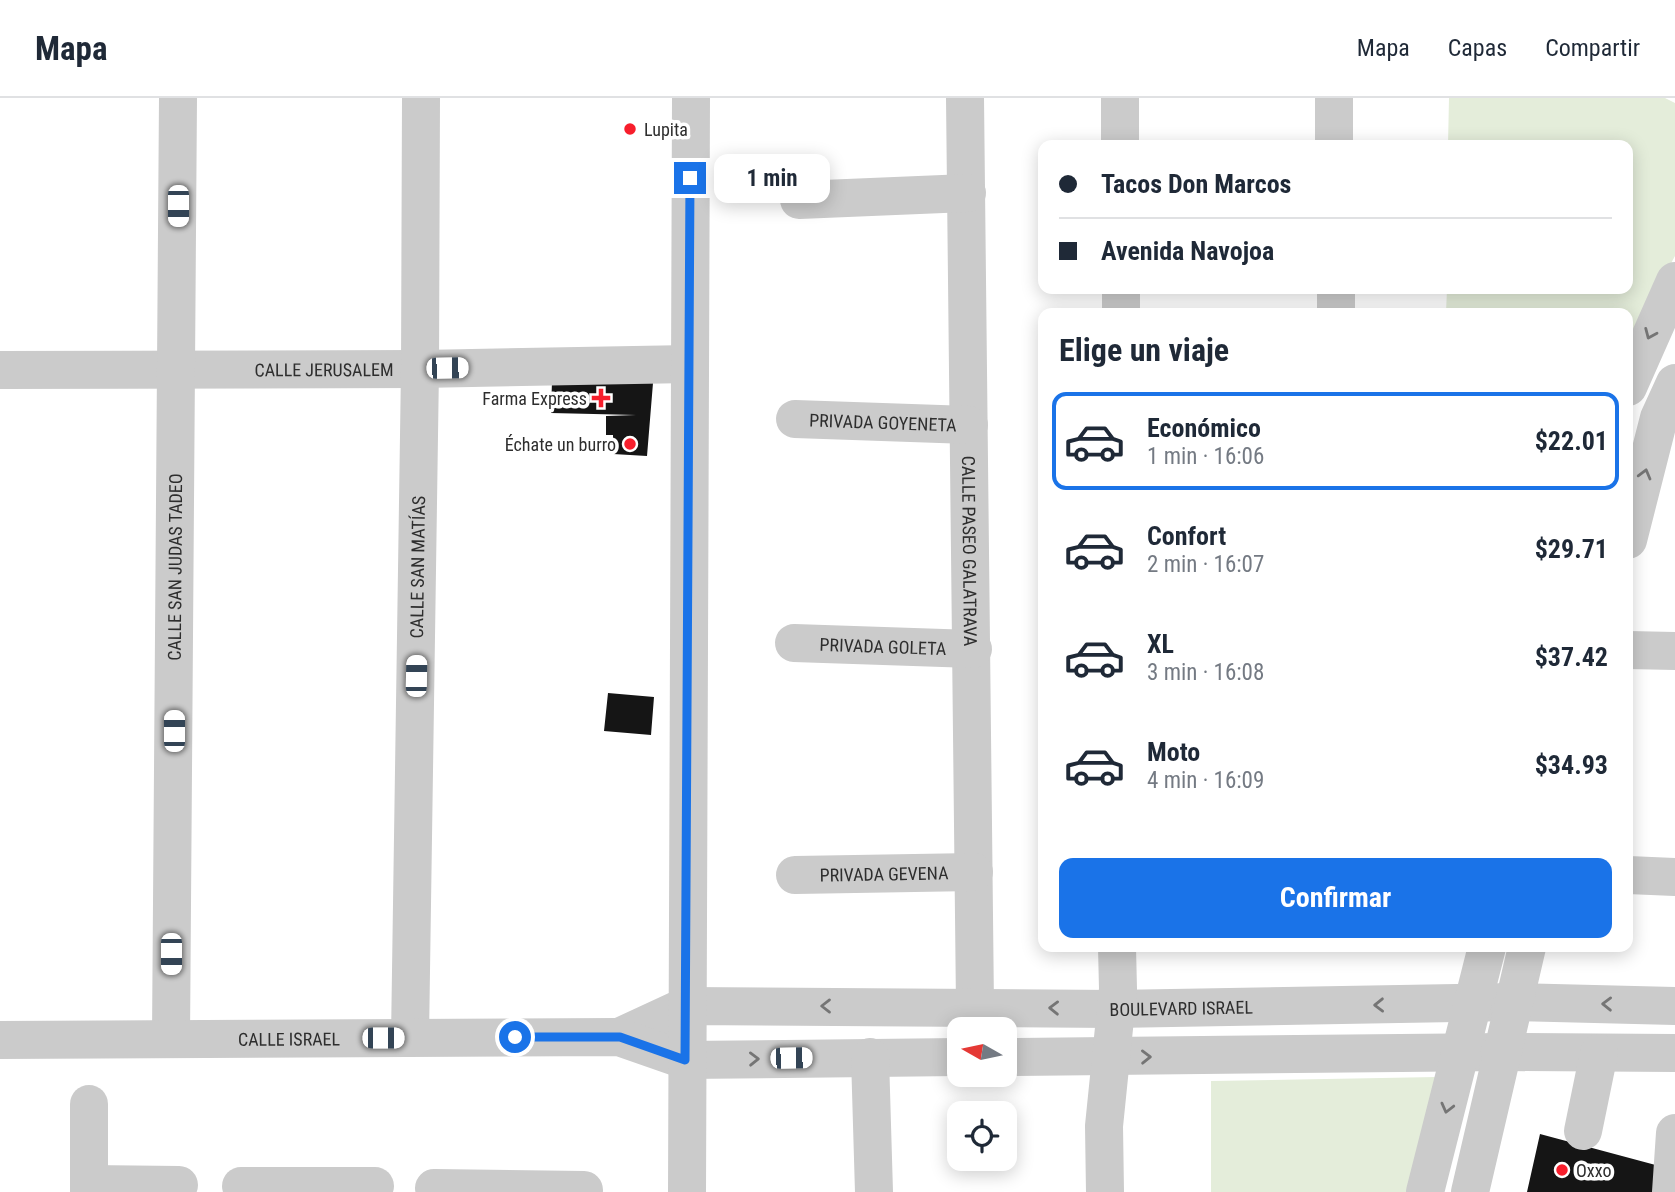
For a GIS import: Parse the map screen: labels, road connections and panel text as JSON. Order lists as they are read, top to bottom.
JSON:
{
  "streets": {
    "street": [
      "CALLE JERUSALEM",
      "PRIVADA GOYENETA",
      "CALLE PASEO GALATRAVA",
      "CALLE SAN JUDAS TADEO",
      "CALLE SAN MATÍAS",
      "PRIVADA GOLETA",
      "PRIVADA GEVENA",
      "BOULEVARD ISRAEL",
      "CALLE ISRAEL"
    ]
  },
  "crossings": [
    ["CALLE JERUSALEM", "CALLE SAN JUDAS TADEO"],
    ["CALLE JERUSALEM", "CALLE SAN MATÍAS"],
    ["PRIVADA GOYENETA", "CALLE PASEO GALATRAVA"],
    ["CALLE PASEO GALATRAVA", "PRIVADA GOLETA"],
    ["CALLE PASEO GALATRAVA", "PRIVADA GEVENA"],
    ["CALLE PASEO GALATRAVA", "BOULEVARD ISRAEL"],
    ["CALLE SAN JUDAS TADEO", "CALLE ISRAEL"],
    ["CALLE SAN MATÍAS", "CALLE ISRAEL"],
    ["BOULEVARD ISRAEL", "CALLE ISRAEL"]
  ],
  "places": {
    "other": ["Lupita", "Échate un burro", "Oxxo"],
    "health": ["Farma Express"]
  },
  "north": "left",
  "page": {
    "header": "Mapa",
    "nav": ["Mapa", "Capas", "Compartir"],
    "banner": ["Tacos Don Marcos", "Avenida Navojoa"],
    "bubble": "1 min",
    "heading": "Elige un viaje",
    "list": [
      {
        "name": "Económico",
        "note": "1 min · 16:06",
        "value": "$22.01"
      },
      {
        "name": "Confort",
        "note": "2 min · 16:07",
        "value": "$29.71"
      },
      {
        "name": "XL",
        "note": "3 min · 16:08",
        "value": "$37.42"
      },
      {
        "name": "Moto",
        "note": "4 min · 16:09",
        "value": "$34.93"
      }
    ],
    "buttons": "Confirmar"
  }
}
